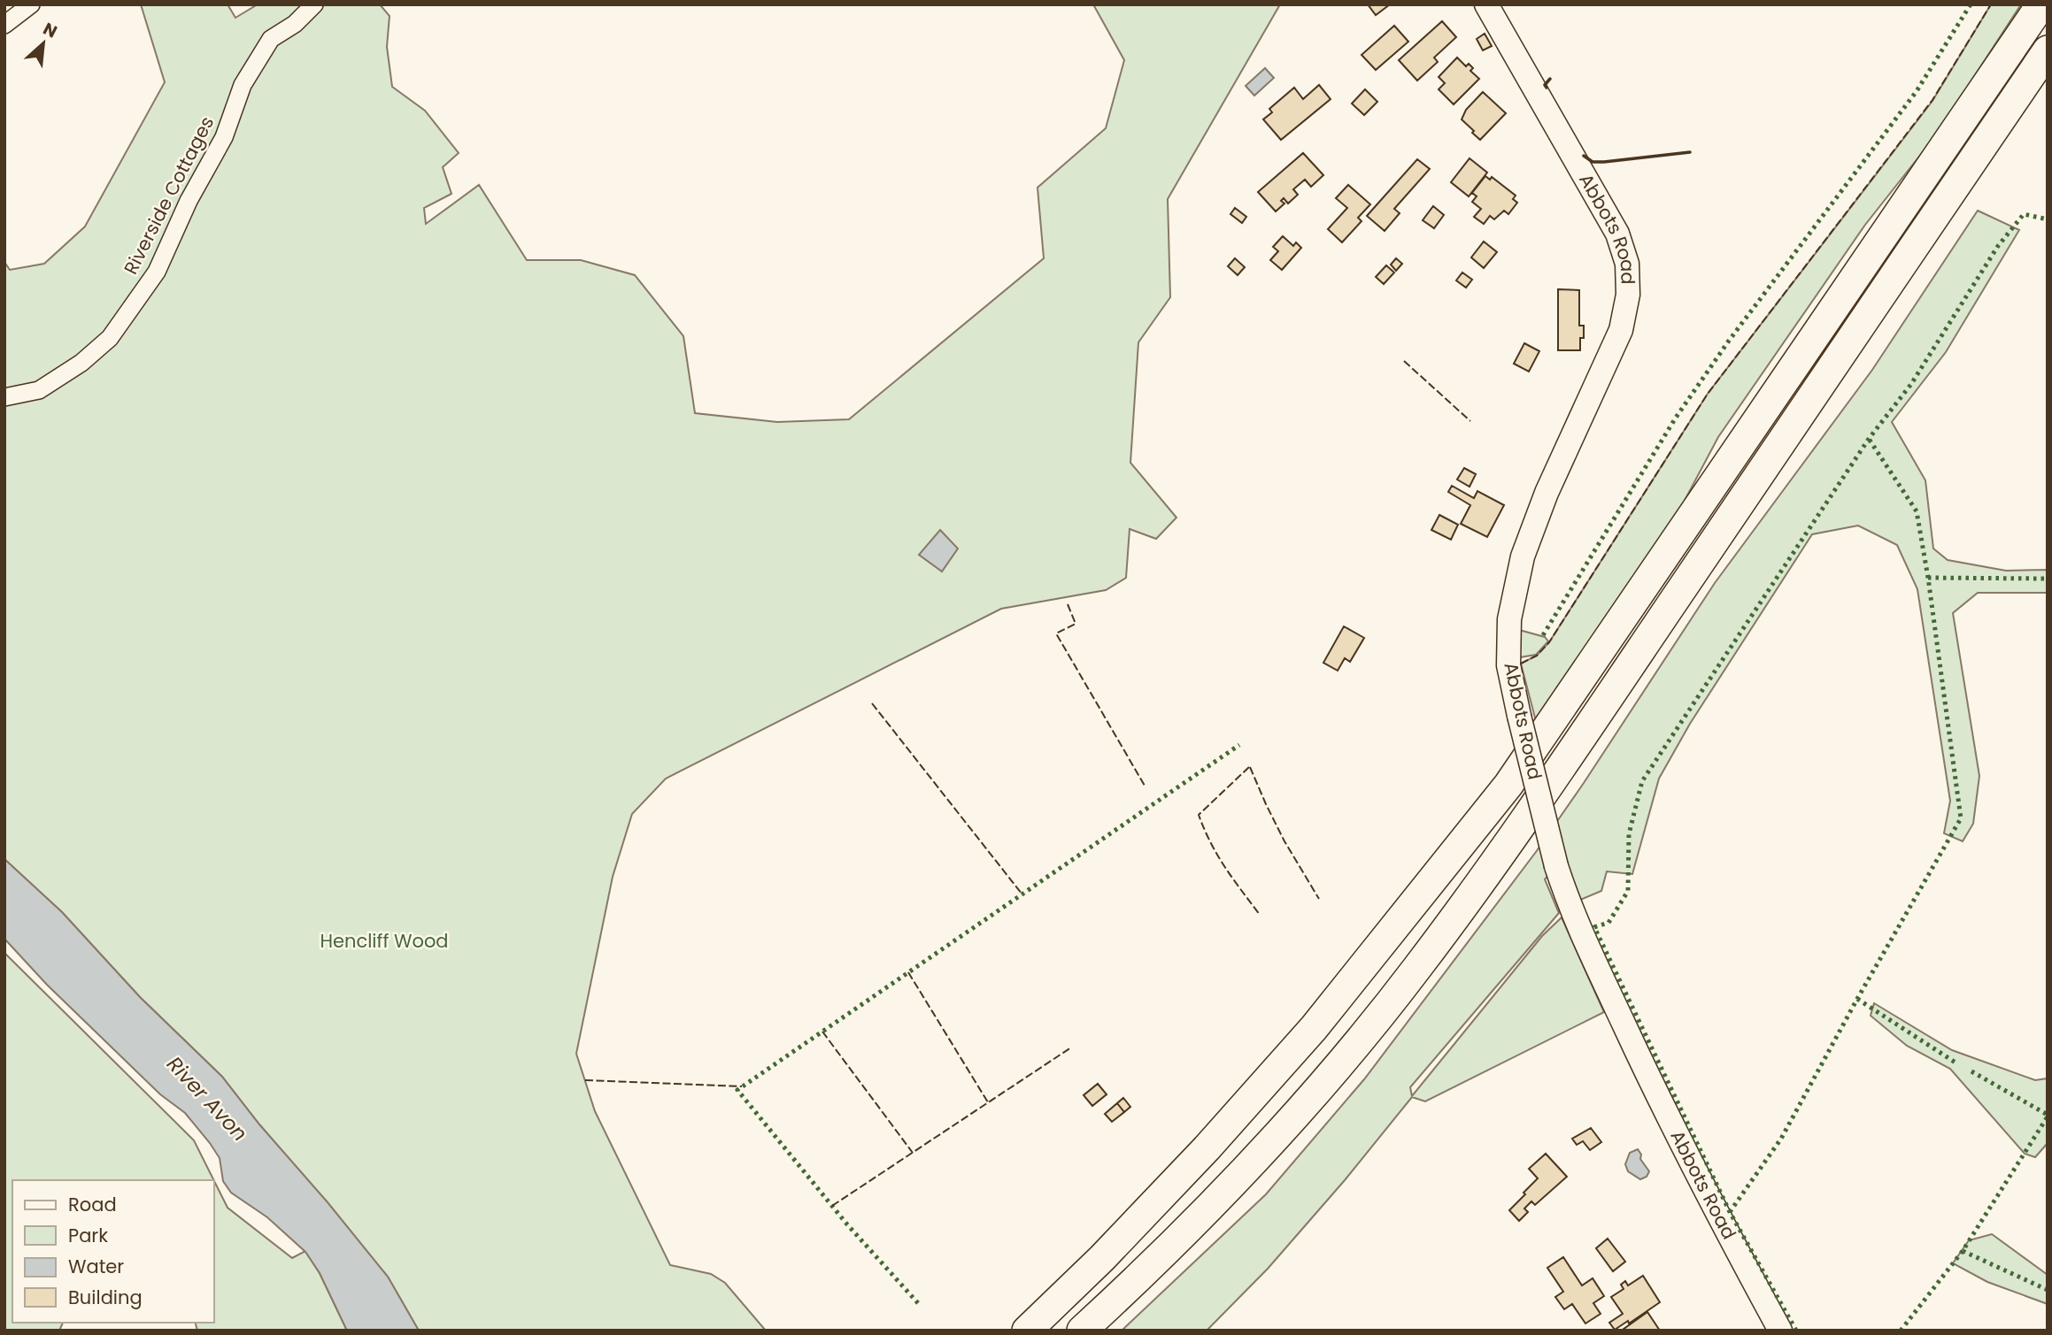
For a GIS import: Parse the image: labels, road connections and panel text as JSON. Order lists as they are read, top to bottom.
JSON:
{
  "streets": {
    "street": ["Riverside Cottages", "Abbots Road"]
  },
  "water": ["River Avon"],
  "parks": ["Hencliff Wood"],
  "legend": [
    "Road",
    "Park",
    "Water",
    "Building"
  ],
  "north": "top right"
}
